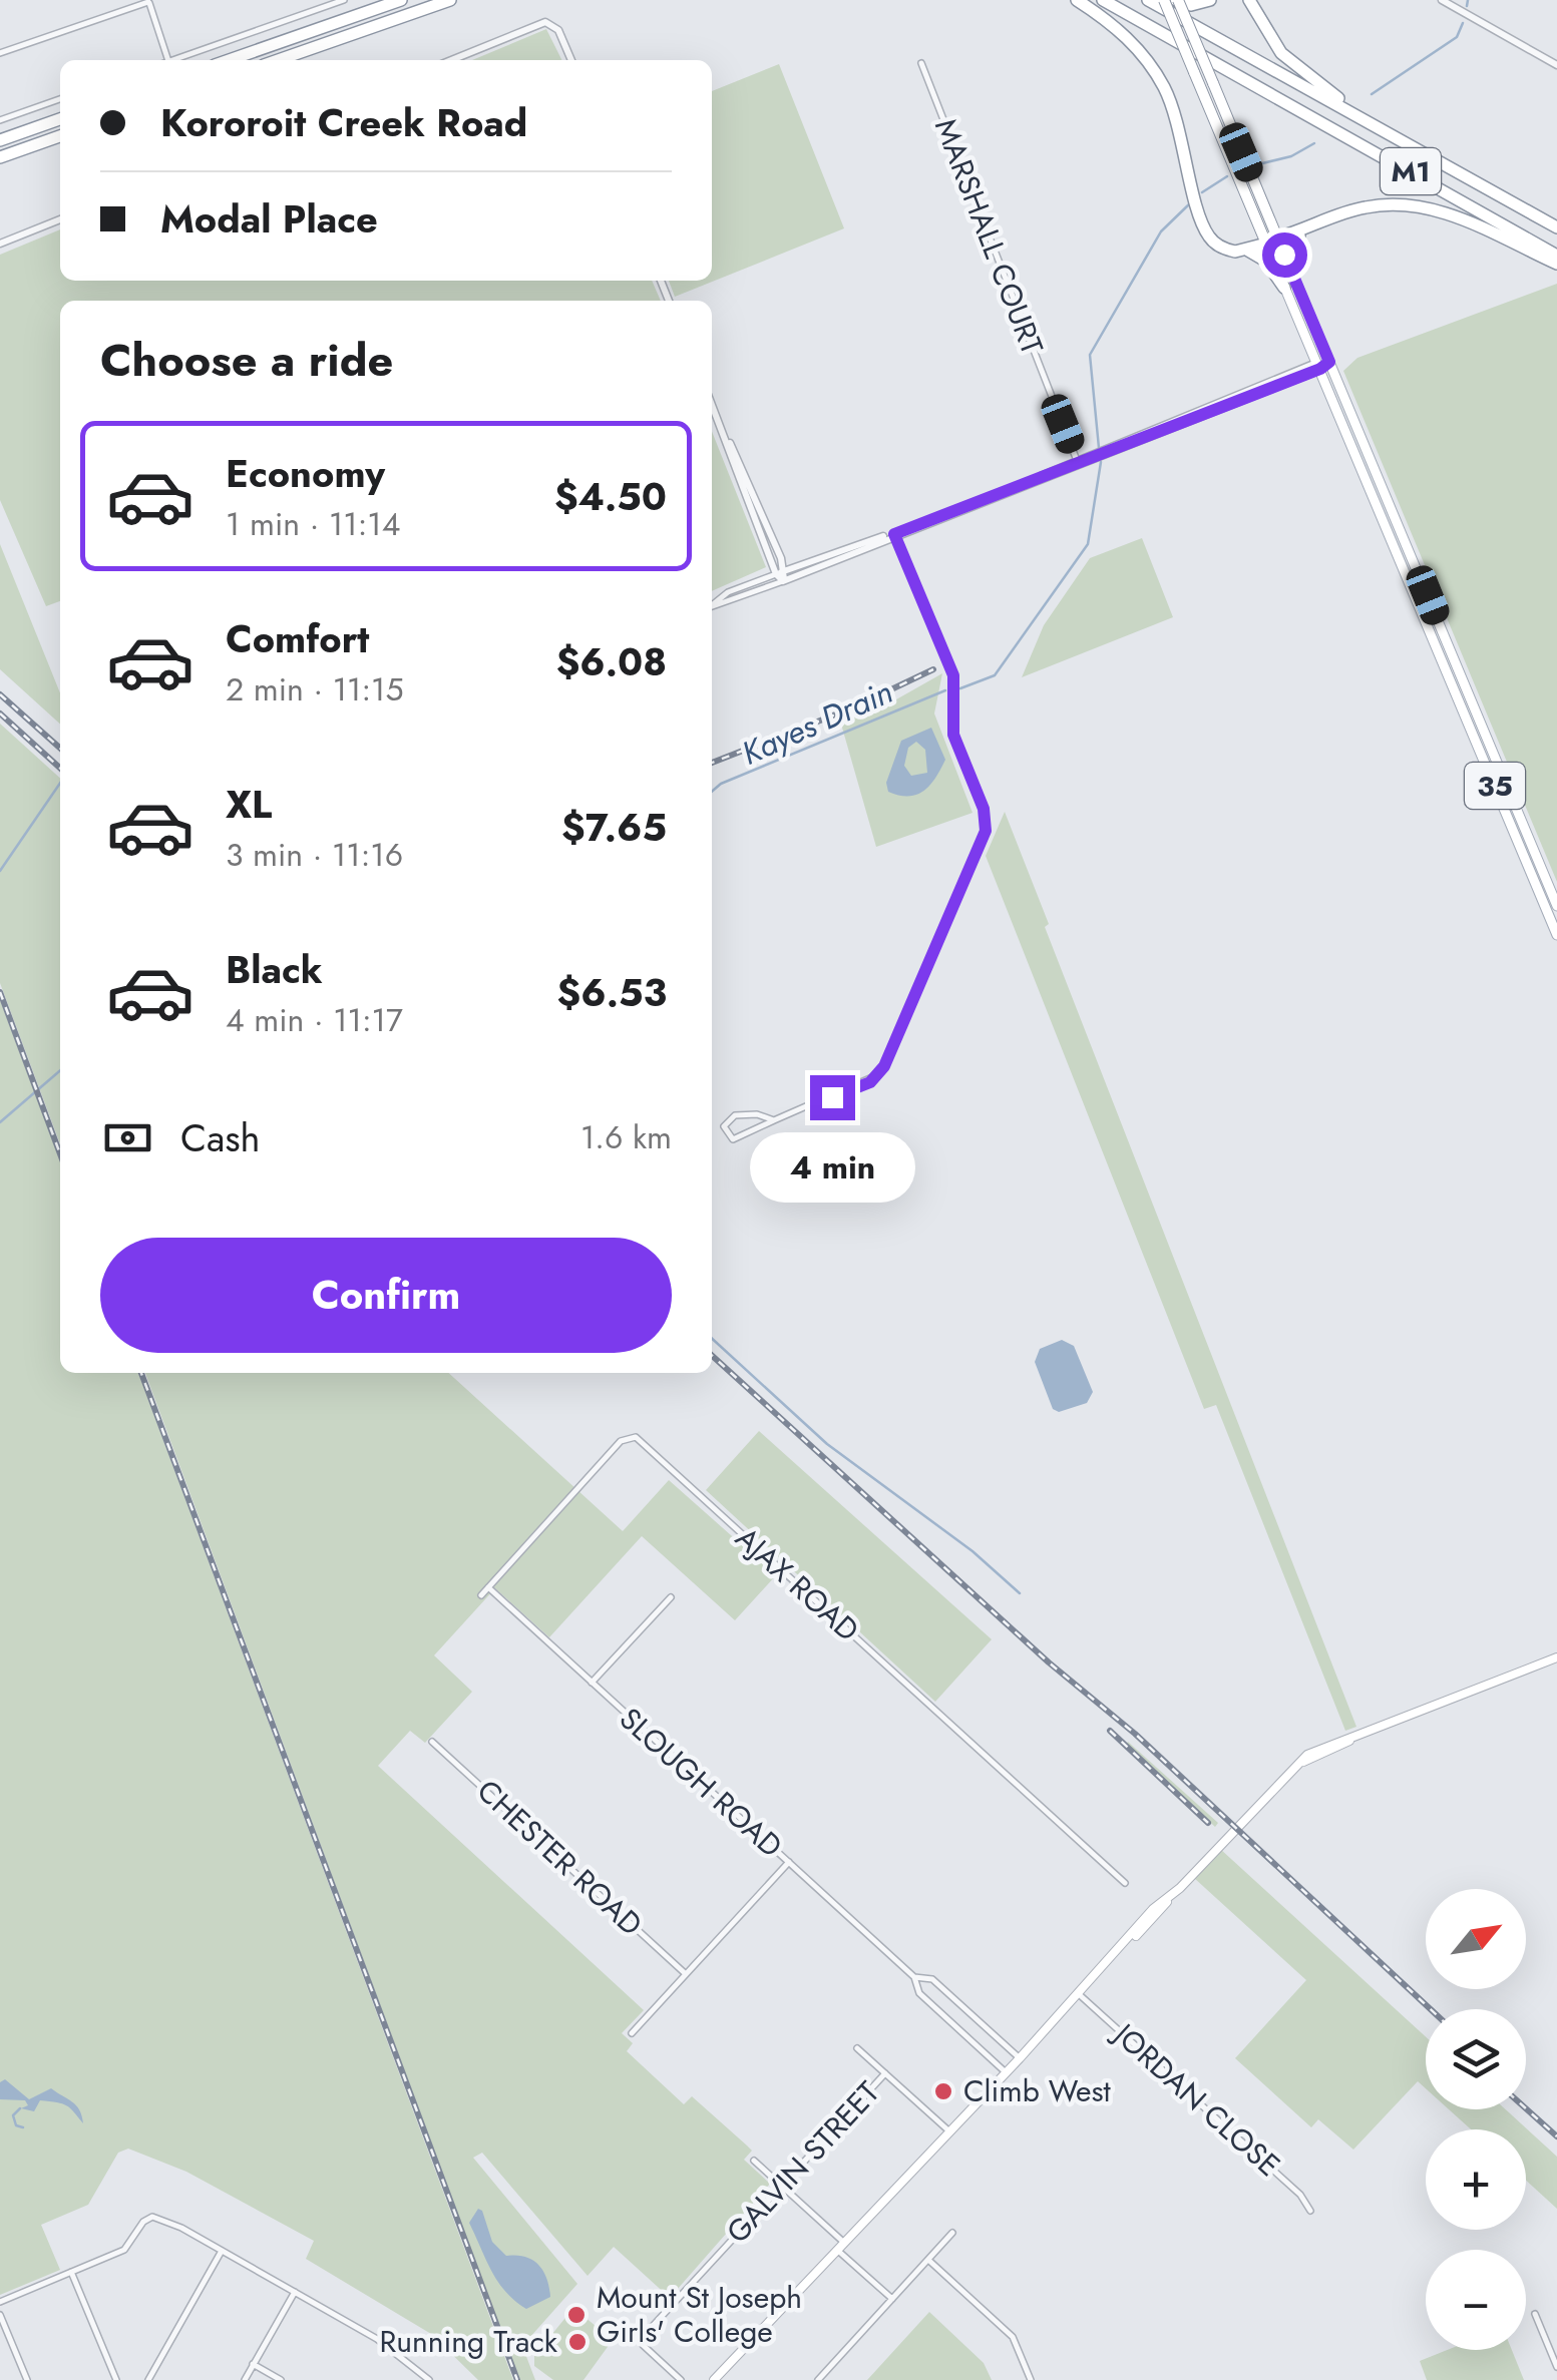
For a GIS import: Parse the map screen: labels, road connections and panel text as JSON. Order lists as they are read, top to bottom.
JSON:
{
  "streets": {
    "highway": ["M1", "35"],
    "street": [
      "MARSHALL COURT",
      "AJAX ROAD",
      "SLOUGH ROAD",
      "CHESTER ROAD",
      "JORDAN CLOSE",
      "GALVIN STREET"
    ]
  },
  "crossings": [
    ["AJAX ROAD", "SLOUGH ROAD"]
  ],
  "water": ["Kayes Drain"],
  "places": ["Climb West", "Mount St Joseph Girls' College", "Running Track"],
  "north": "top right",
  "page": {
    "banner": ["Kororoit Creek Road", "Modal Place"],
    "heading": "Choose a ride",
    "list": [
      {
        "name": "Economy",
        "note": "1 min · 11:14",
        "value": "$4.50"
      },
      {
        "name": "Comfort",
        "note": "2 min · 11:15",
        "value": "$6.08"
      },
      {
        "name": "XL",
        "note": "3 min · 11:16",
        "value": "$7.65"
      },
      {
        "name": "Black",
        "note": "4 min · 11:17",
        "value": "$6.53"
      }
    ],
    "pay": ["Cash", "1.6 km"],
    "bubble": "4 min",
    "buttons": "Confirm",
    "map_buttons": ["+", "−"]
  }
}
